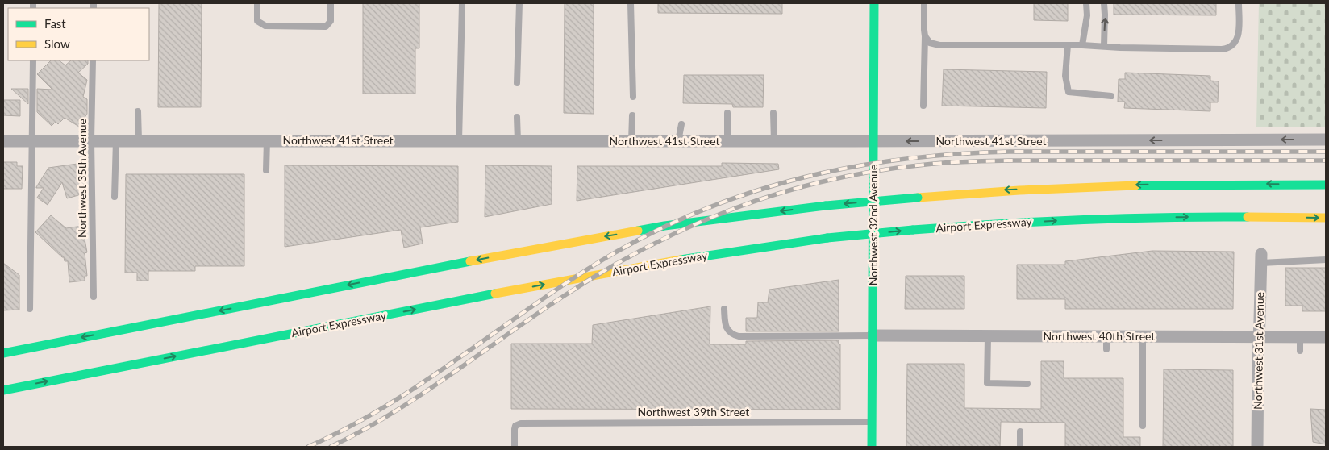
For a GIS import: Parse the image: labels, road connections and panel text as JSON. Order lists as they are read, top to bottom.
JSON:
{
  "streets": {
    "main road": ["Northwest 32nd Avenue", "Airport Expressway"],
    "street": ["Northwest 41st Street", "Northwest 40th Street", "Northwest 31st Avenue"],
    "lane": ["Northwest 35th Avenue", "Northwest 39th Street"]
  },
  "crossings": [
    ["Northwest 41st Street", "Northwest 35th Avenue"],
    ["Northwest 41st Street", "Northwest 32nd Avenue"],
    ["Northwest 32nd Avenue", "Northwest 40th Street"],
    ["Northwest 32nd Avenue", "Northwest 39th Street"],
    ["Northwest 40th Street", "Northwest 31st Avenue"]
  ],
  "legend": ["Fast", "Slow"]
}
